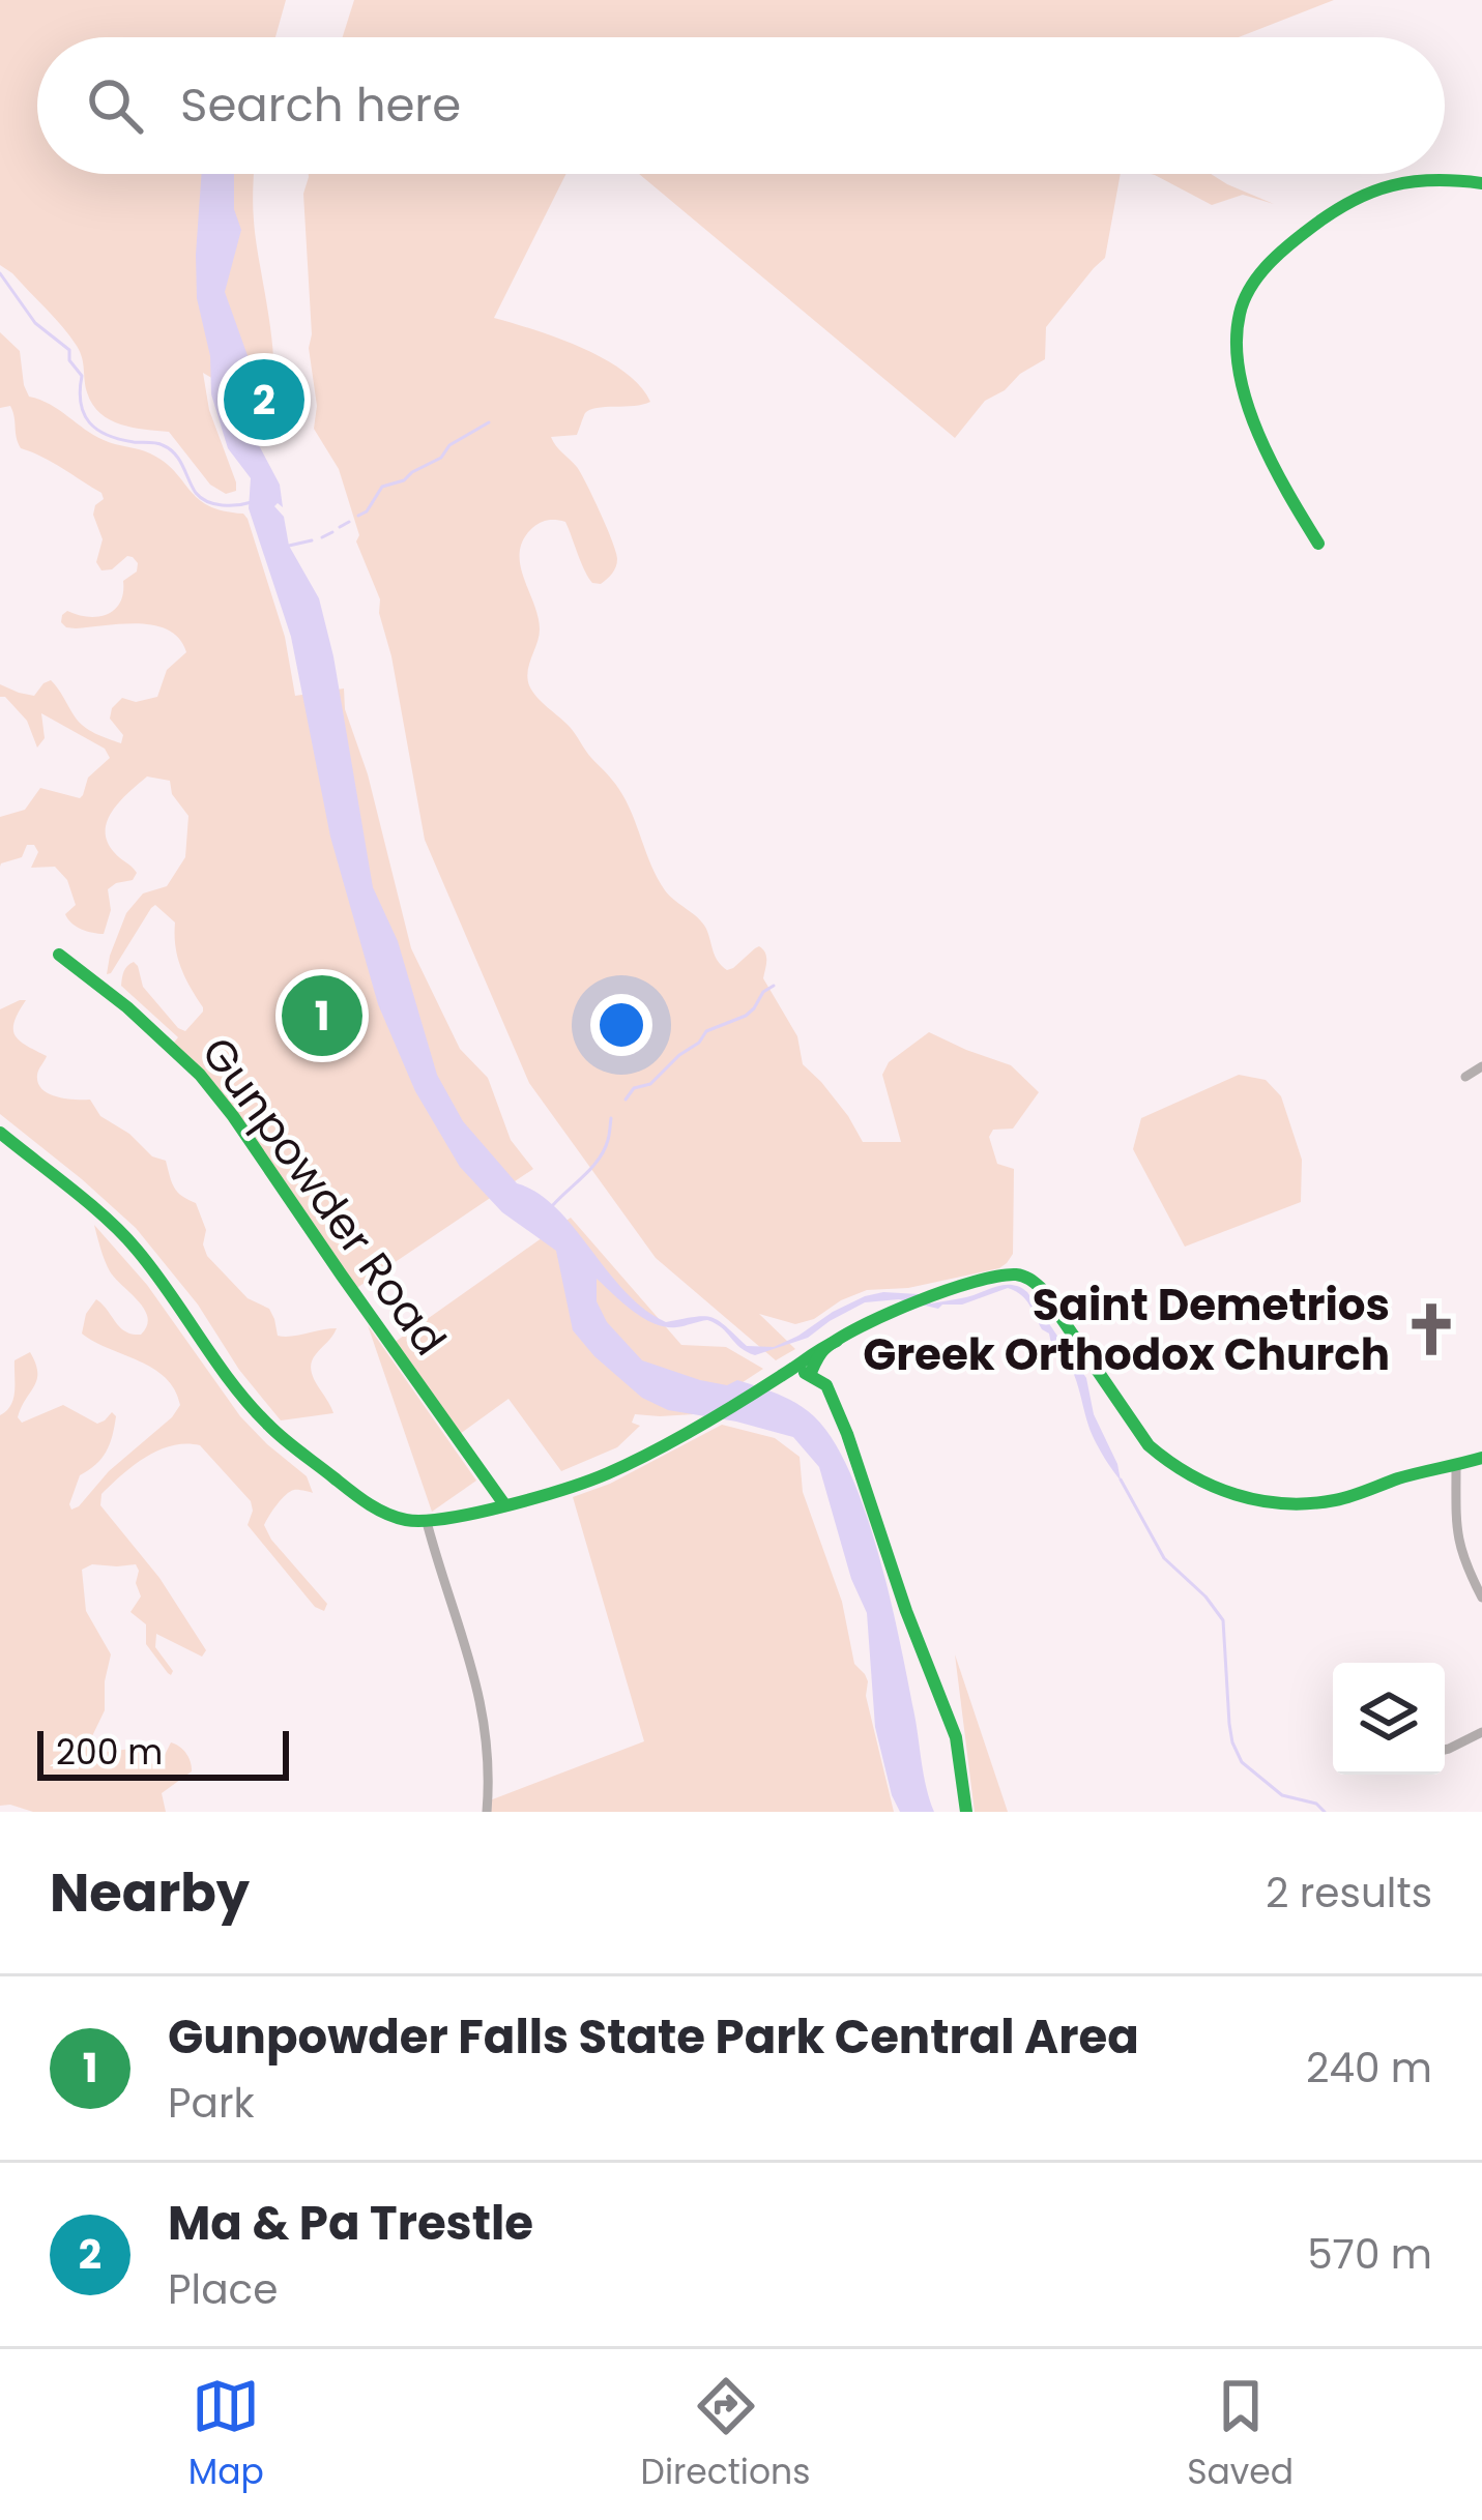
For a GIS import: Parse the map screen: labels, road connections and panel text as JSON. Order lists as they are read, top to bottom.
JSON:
{
  "streets": {
    "street": ["Gunpowder Road"]
  },
  "places": {
    "church": ["Saint Demetrios Greek Orthodox Church"]
  },
  "scale_bar": "200 m",
  "page": {
    "search": "Search here",
    "pins": ["2", "1"],
    "scale": "200 m",
    "heading": ["Nearby", "2 results"],
    "list": [
      {
        "mark": "1",
        "name": "Gunpowder Falls State Park Central Area",
        "note": "Park",
        "value": "240 m"
      },
      {
        "mark": "2",
        "name": "Ma & Pa Trestle",
        "note": "Place",
        "value": "570 m"
      }
    ],
    "nav": ["Map", "Directions", "Saved"]
  }
}
